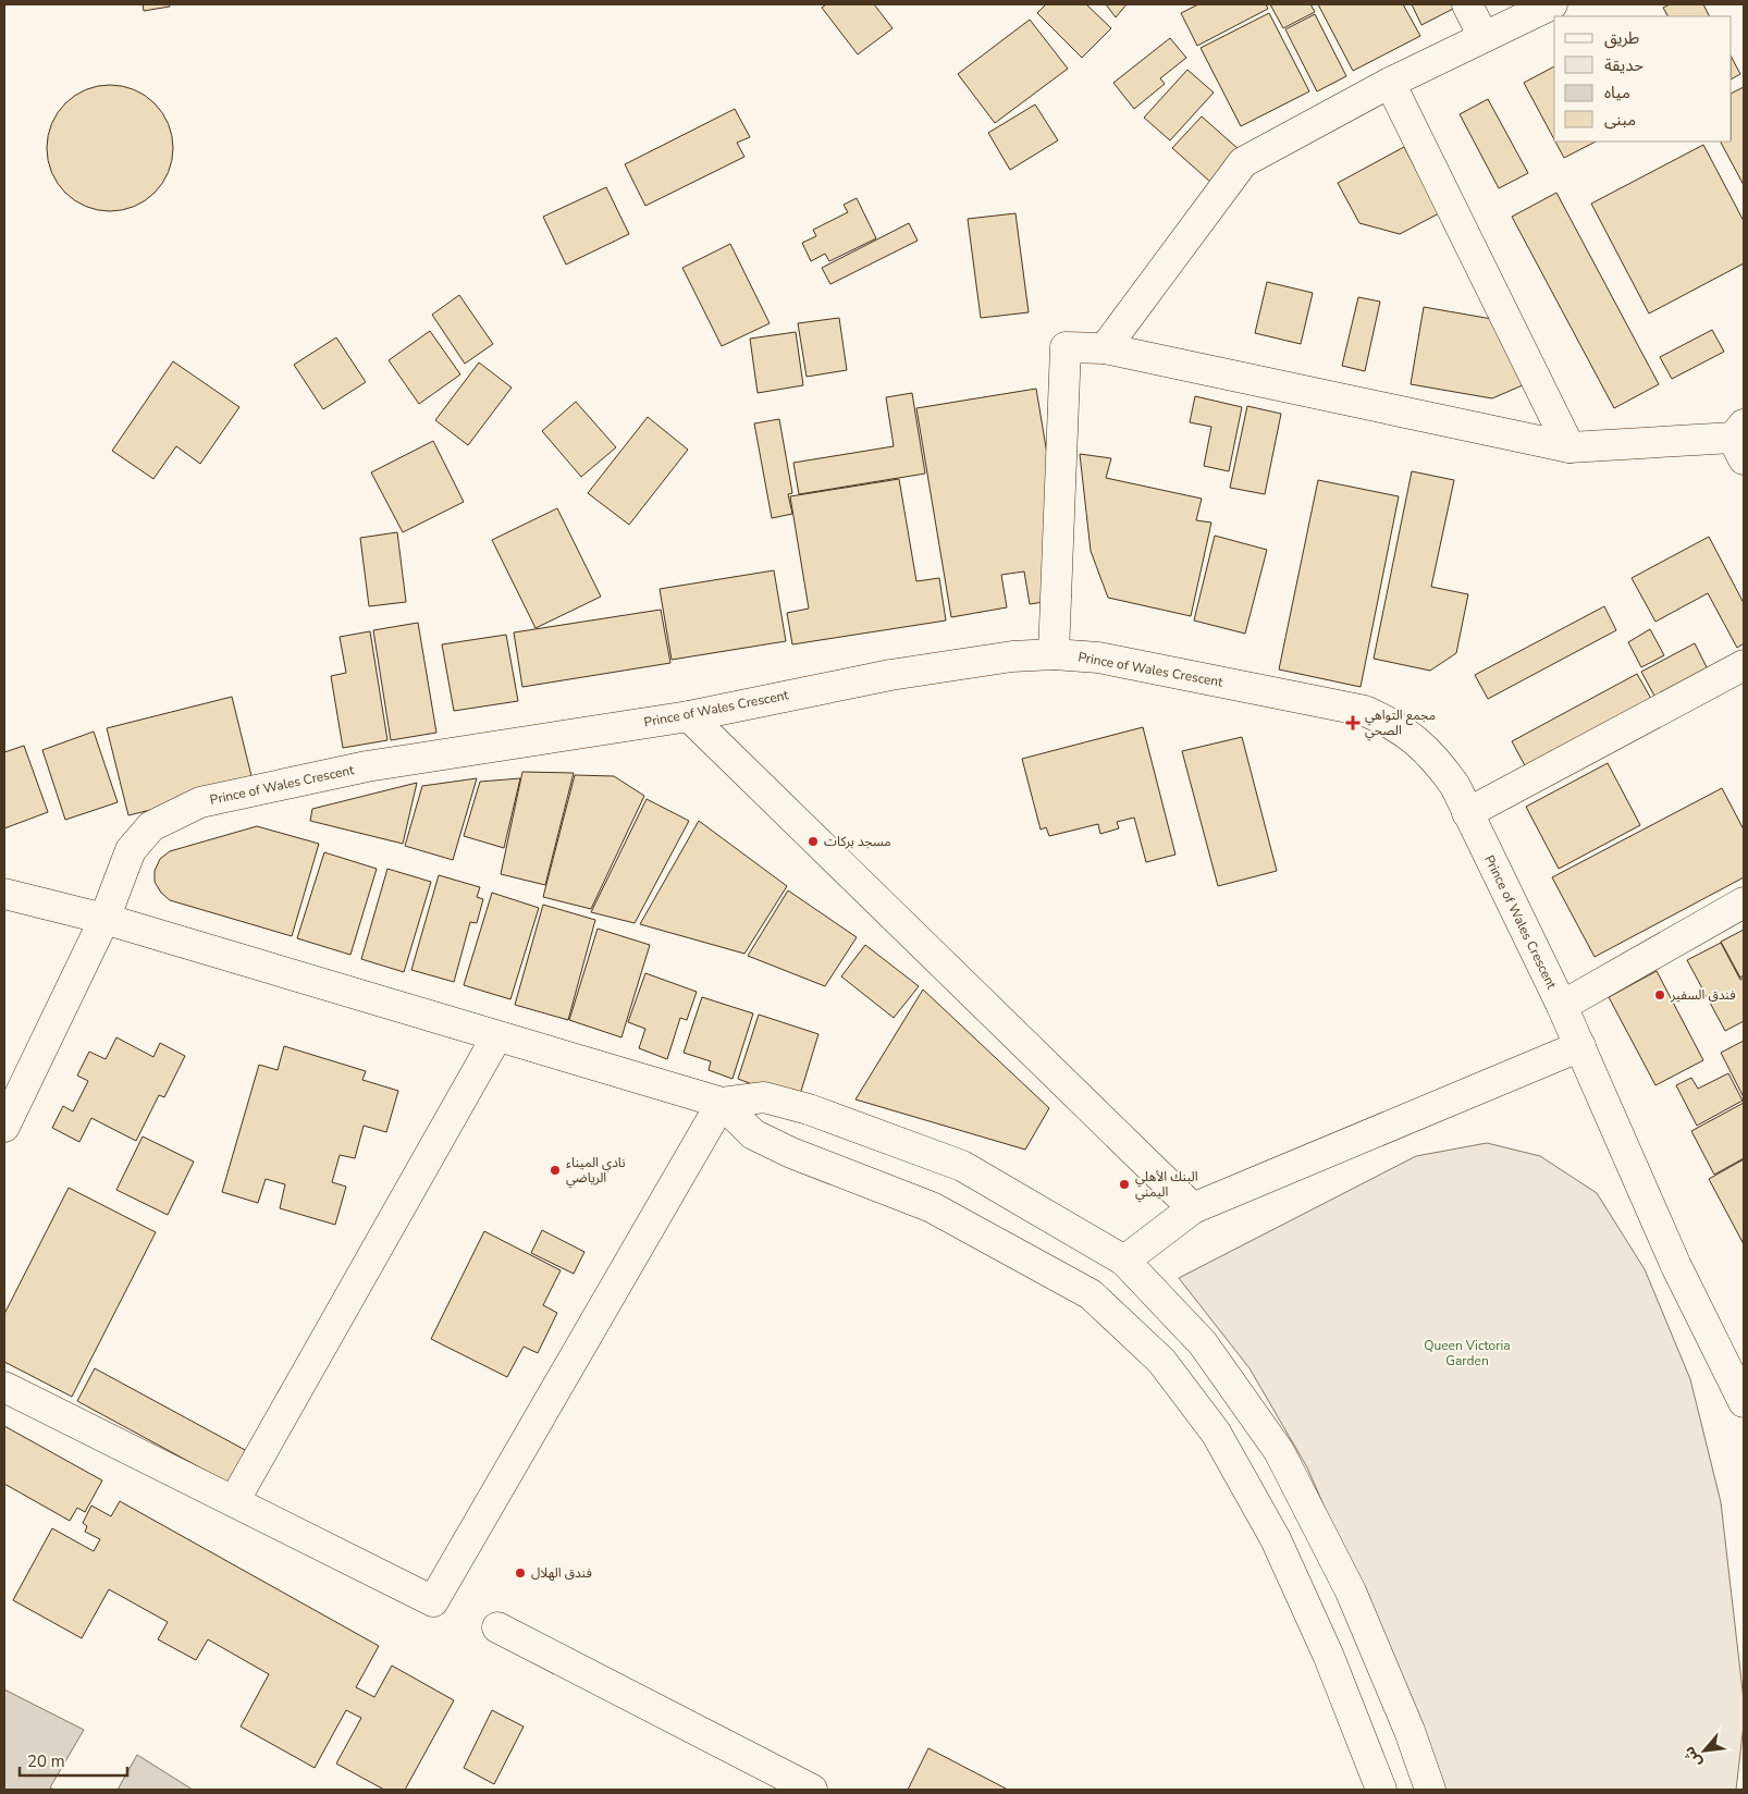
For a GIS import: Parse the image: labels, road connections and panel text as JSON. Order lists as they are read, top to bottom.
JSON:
{
  "streets": {
    "street": ["Prince of Wales Crescent"]
  },
  "parks": ["Queen Victoria Garden"],
  "places": {
    "health": ["مجمع التواهي الصحي"],
    "other": [
      "مسجد بركات",
      "فندق السفير",
      "نادي الميناء الرياضي",
      "البنك الأهلي اليمني",
      "فندق الهلال"
    ]
  },
  "legend": [
    "طريق",
    "حديقة",
    "مياه",
    "مبنى"
  ],
  "scale_bar": "20 m",
  "north": "bottom left"
}
